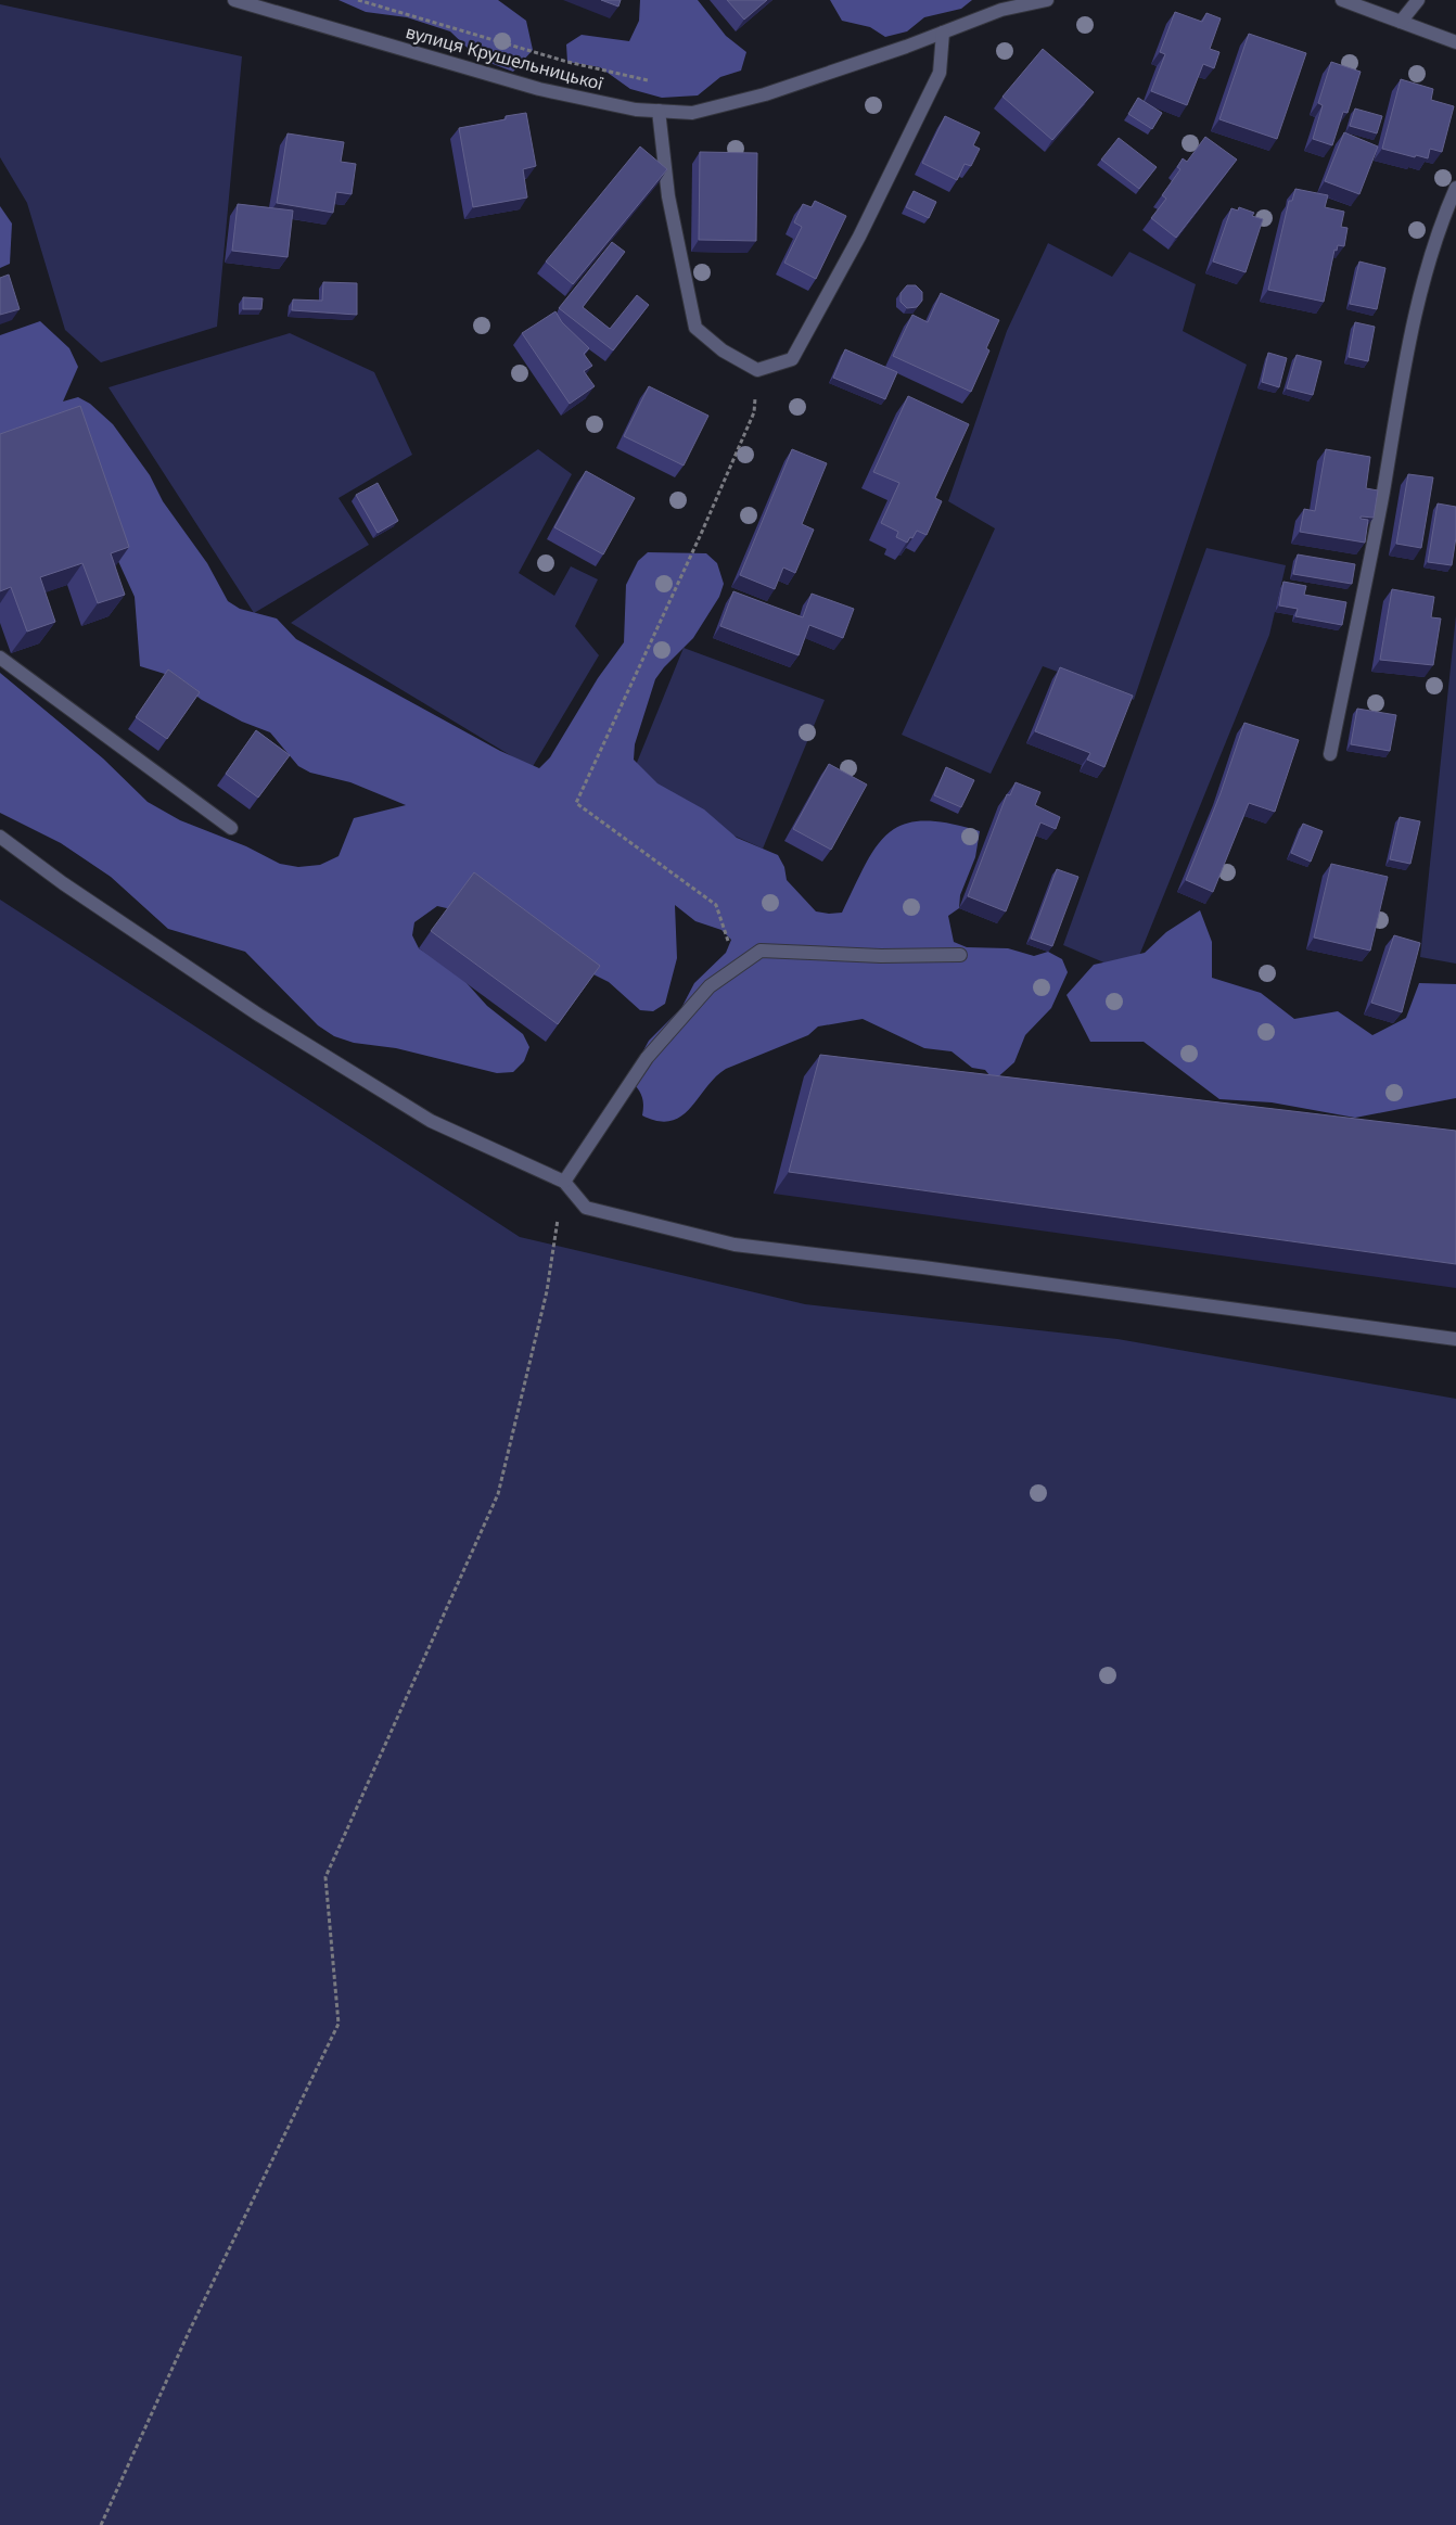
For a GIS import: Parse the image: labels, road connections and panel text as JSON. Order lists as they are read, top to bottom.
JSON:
{
  "streets": {
    "street": ["вулиця Крушельницької"]
  }
}
